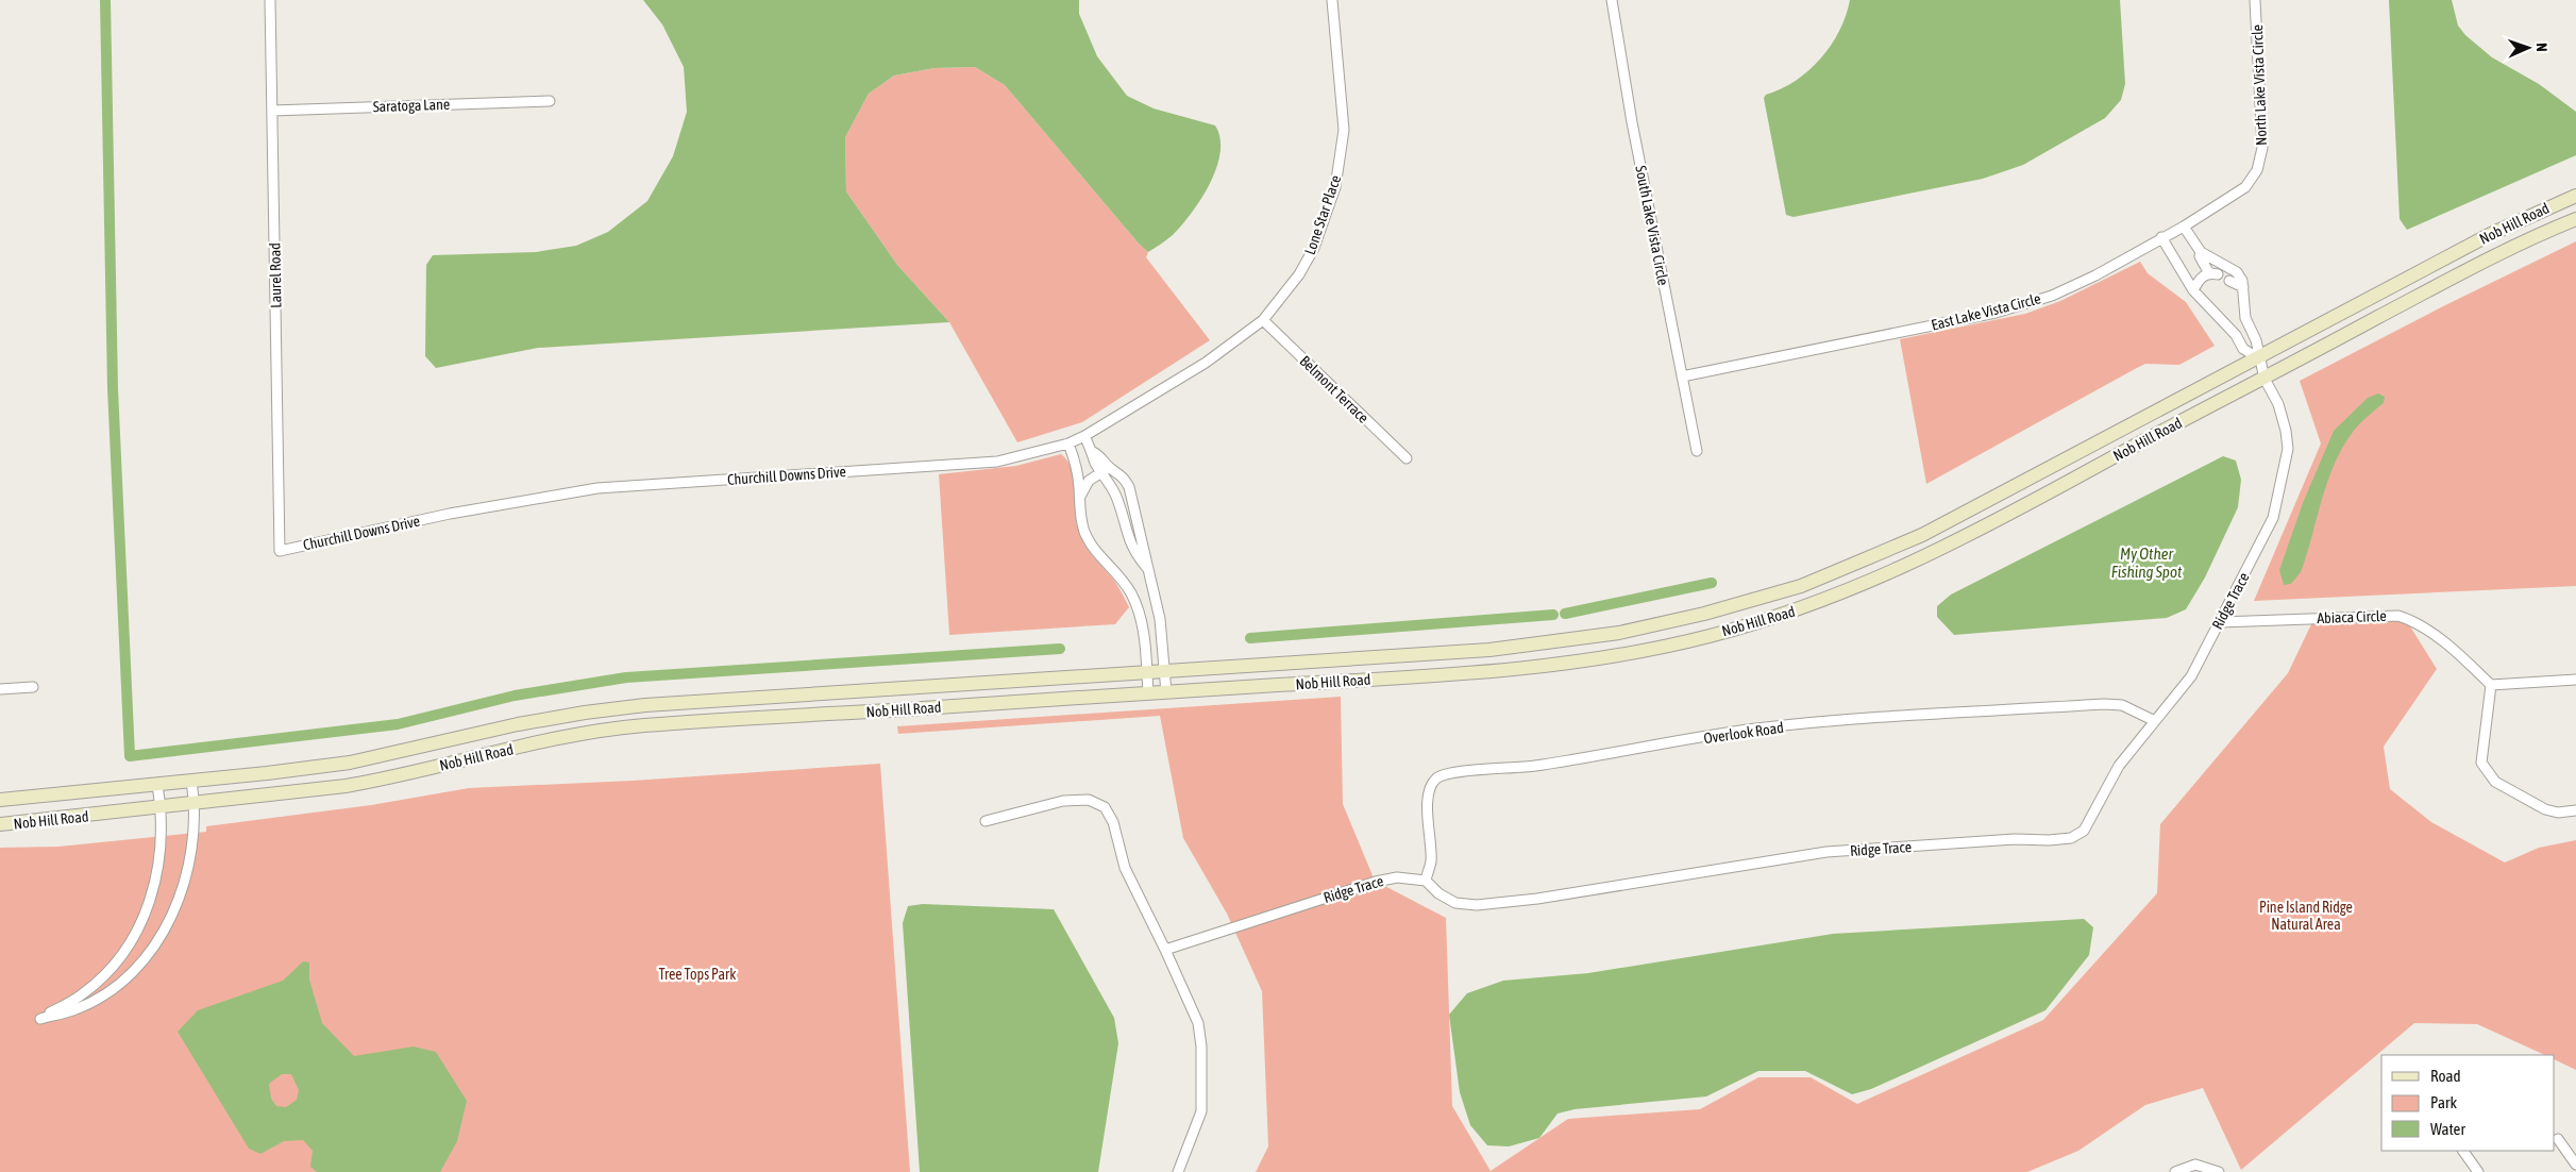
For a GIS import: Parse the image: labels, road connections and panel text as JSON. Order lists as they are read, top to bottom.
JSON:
{
  "streets": {
    "main road": ["Nob Hill Road"],
    "street": [
      "North Lake Vista Circle",
      "Saratoga Lane",
      "Lone Star Place",
      "South Lake Vista Circle",
      "Laurel Road",
      "East Lake Vista Circle",
      "Belmont Terrace",
      "Churchill Downs Drive",
      "Ridge Trace",
      "Abiaca Circle",
      "Overlook Road"
    ]
  },
  "crossings": [
    ["North Lake Vista Circle", "East Lake Vista Circle"],
    ["Saratoga Lane", "Laurel Road"],
    ["Lone Star Place", "Belmont Terrace"],
    ["Lone Star Place", "Churchill Downs Drive"],
    ["Nob Hill Road", "Ridge Trace"],
    ["South Lake Vista Circle", "East Lake Vista Circle"],
    ["Laurel Road", "Churchill Downs Drive"],
    ["Belmont Terrace", "Churchill Downs Drive"],
    ["Ridge Trace", "Abiaca Circle"],
    ["Ridge Trace", "Overlook Road"]
  ],
  "water": ["My Other Fishing Spot"],
  "parks": ["Pine Island Ridge Natural Area", "Tree Tops Park"],
  "legend": ["Road", "Park", "Water"],
  "north": "right"
}
